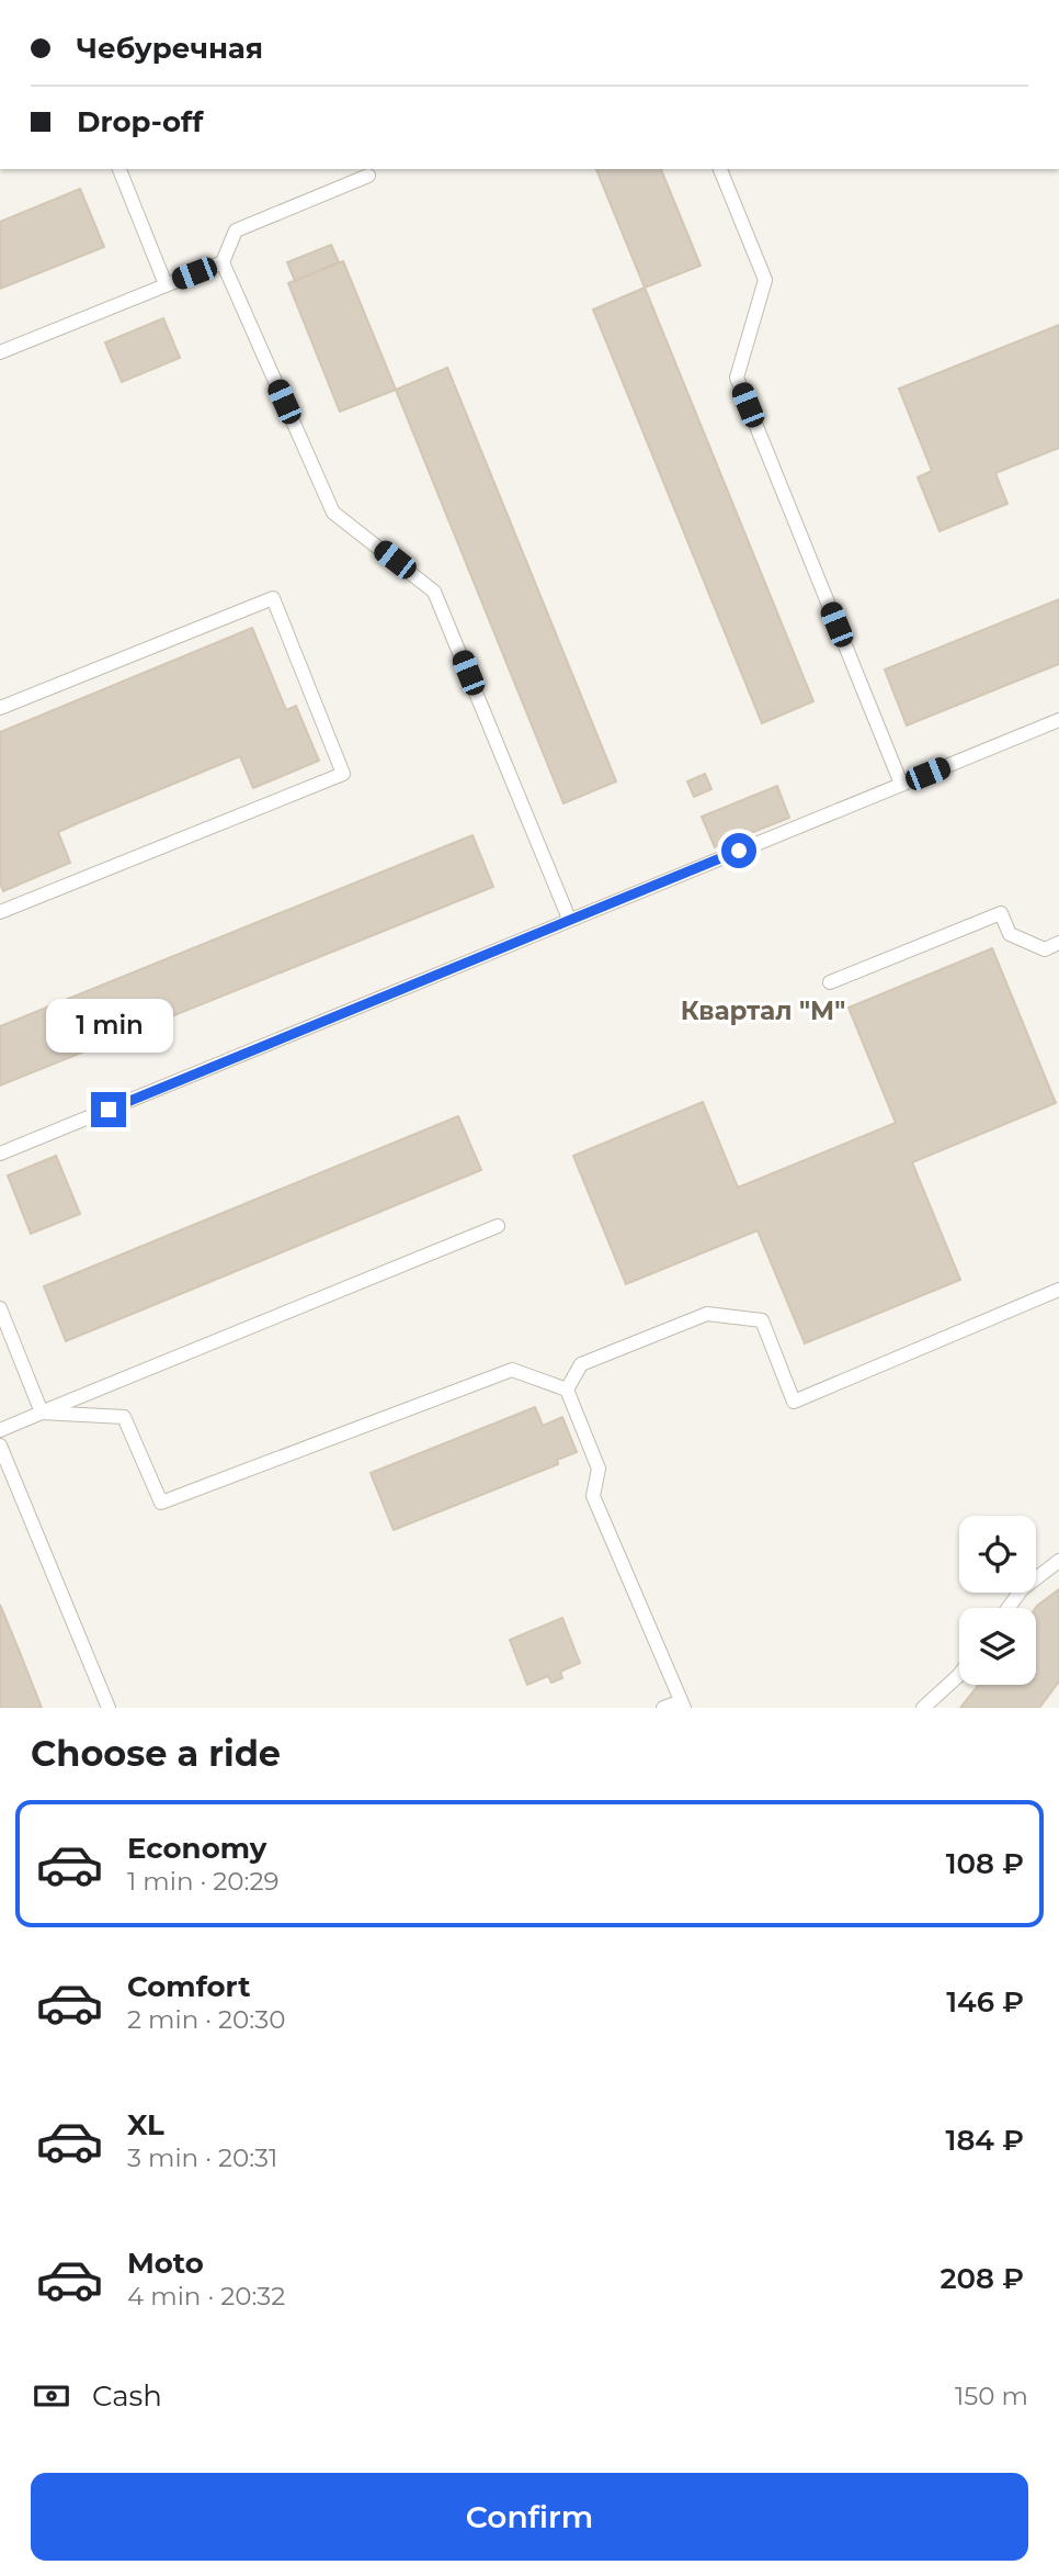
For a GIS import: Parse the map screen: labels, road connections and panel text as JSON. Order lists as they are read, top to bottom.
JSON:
{
  "districts": ["Квартал \"М\""],
  "page": {
    "banner": ["Чебуречная", "Drop-off"],
    "bubble": "1 min",
    "heading": "Choose a ride",
    "list": [
      {
        "name": "Economy",
        "note": "1 min · 20:29",
        "value": "108 ₽"
      },
      {
        "name": "Comfort",
        "note": "2 min · 20:30",
        "value": "146 ₽"
      },
      {
        "name": "XL",
        "note": "3 min · 20:31",
        "value": "184 ₽"
      },
      {
        "name": "Moto",
        "note": "4 min · 20:32",
        "value": "208 ₽"
      }
    ],
    "pay": ["Cash", "150 m"],
    "buttons": "Confirm"
  }
}
